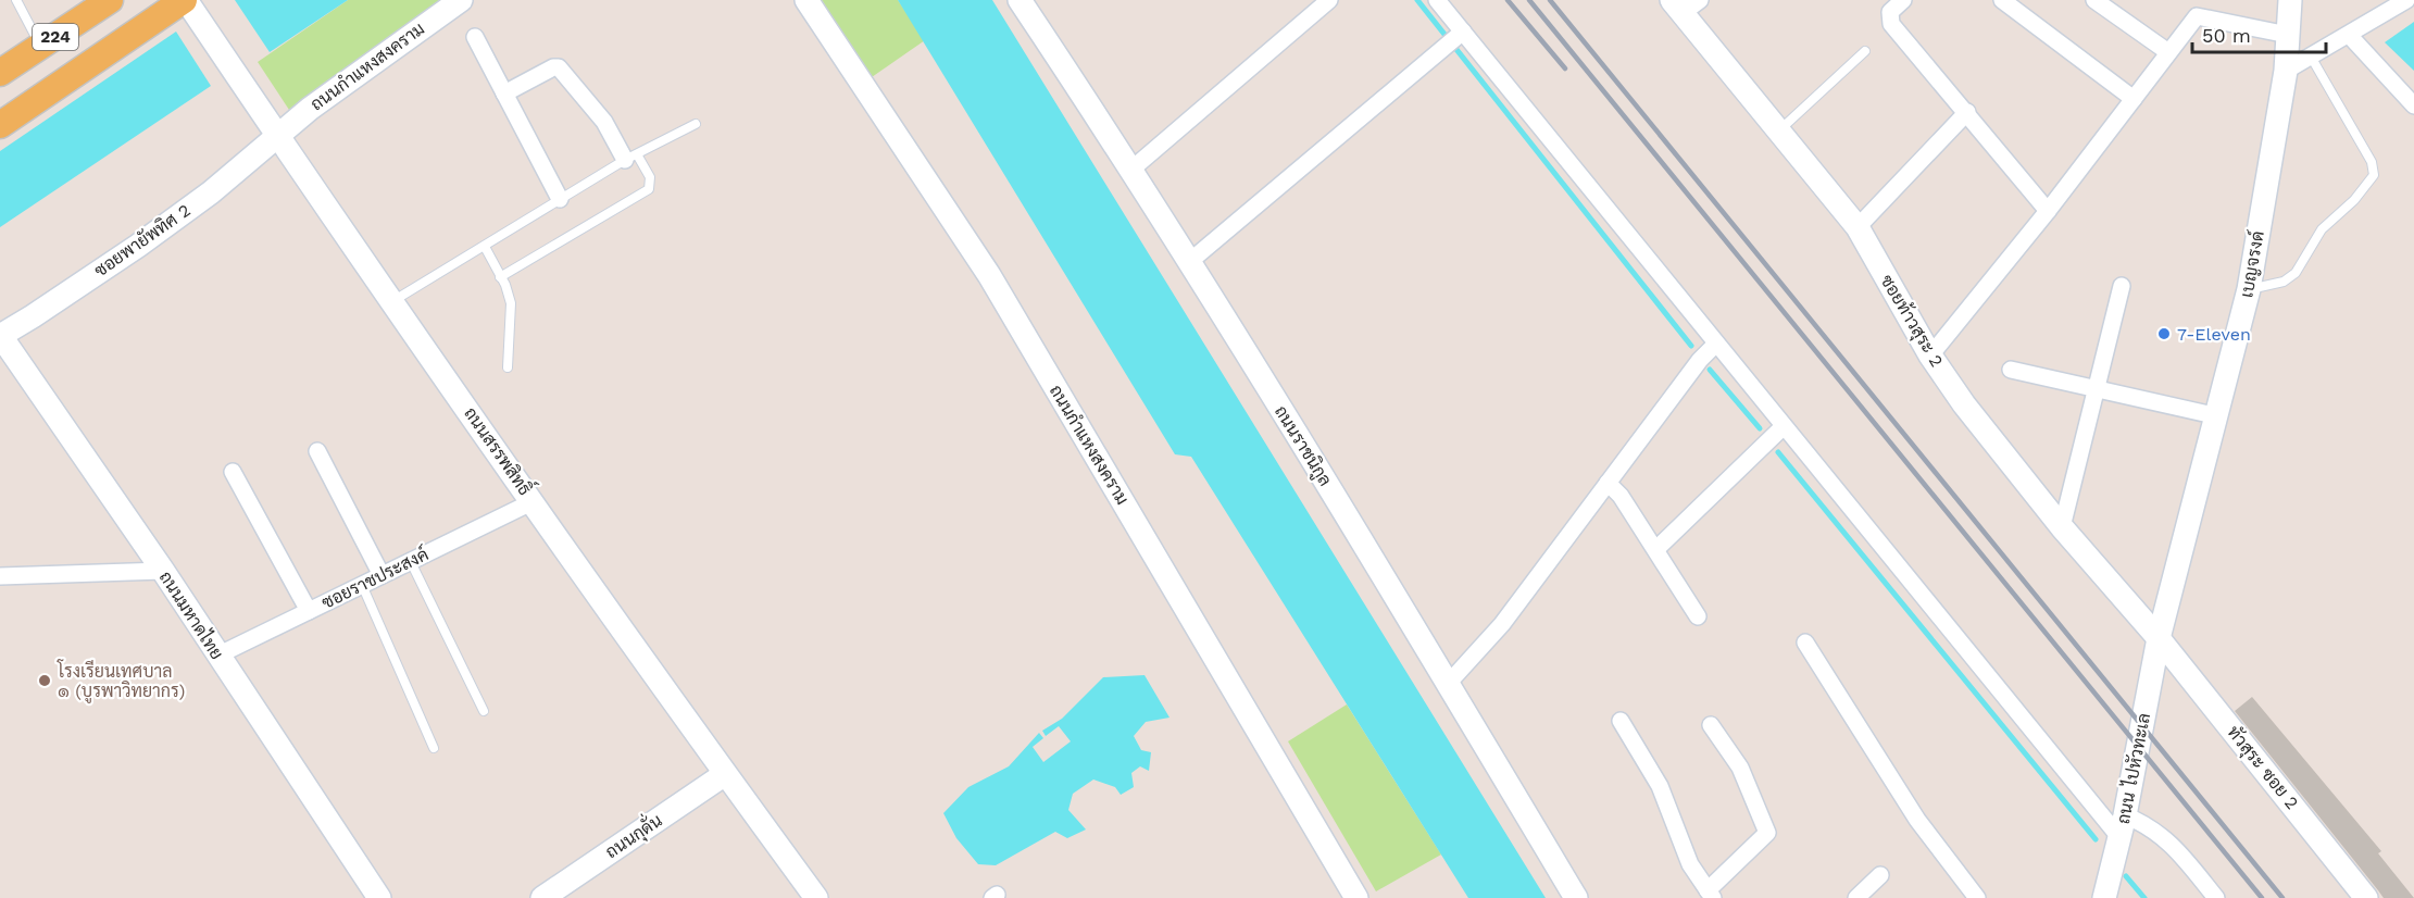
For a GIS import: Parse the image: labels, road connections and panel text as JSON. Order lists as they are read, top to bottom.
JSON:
{
  "streets": {
    "main road": ["224"],
    "street": [
      "ถนนกำแหงสงคราม",
      "ซอยพายัพทิศ 2",
      "เบญจรงด์",
      "ซอยท้าวสุระ 2",
      "ถนนราชนิกูล",
      "ถนนสรรพสิทธิ์",
      "ซอยราชประสงค์",
      "ถนนมหาดไทย",
      "ทัวสุระ ซอย 2",
      "ถนน ไปหัวทะเล",
      "ถนนกุดั่น"
    ]
  },
  "crossings": [
    ["ถนนกำแหงสงคราม", "ซอยพายัพทิศ 2"],
    ["ถนนกำแหงสงคราม", "ถนนสรรพสิทธิ์"],
    ["ซอยพายัพทิศ 2", "ถนนสรรพสิทธิ์"],
    ["ซอยพายัพทิศ 2", "ถนนมหาดไทย"],
    ["เบญจรงด์", "ซอยท้าวสุระ 2"],
    ["เบญจรงด์", "ทัวสุระ ซอย 2"],
    ["เบญจรงด์", "ถนน ไปหัวทะเล"],
    ["ซอยท้าวสุระ 2", "ทัวสุระ ซอย 2"],
    ["ซอยท้าวสุระ 2", "ถนน ไปหัวทะเล"],
    ["ถนนสรรพสิทธิ์", "ซอยราชประสงค์"],
    ["ถนนสรรพสิทธิ์", "ถนนกุดั่น"],
    ["ซอยราชประสงค์", "ถนนมหาดไทย"],
    ["ทัวสุระ ซอย 2", "ถนน ไปหัวทะเล"]
  ],
  "places": ["7-Eleven", "โรงเรียนเทศบาล ๑ (บูรพาวิทยากร)"],
  "scale_bar": "50 m"
}
